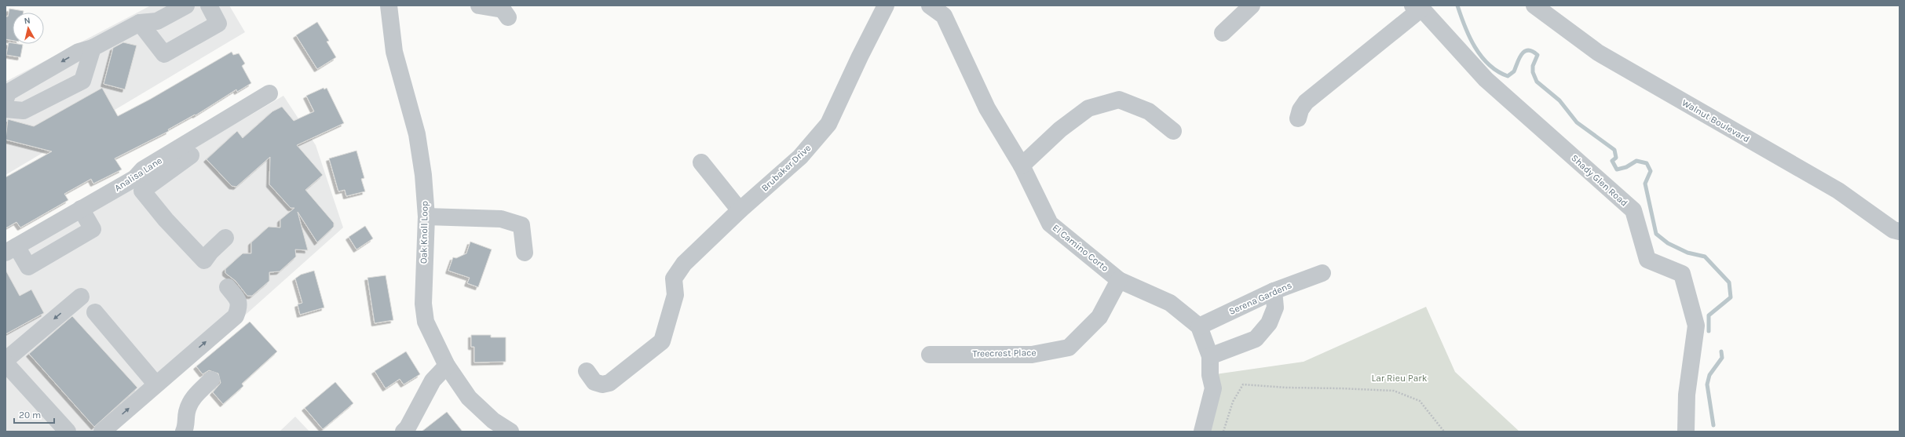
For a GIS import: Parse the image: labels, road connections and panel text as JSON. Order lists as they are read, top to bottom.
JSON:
{
  "streets": {
    "street": [
      "Walnut Boulevard",
      "Brubaker Drive",
      "Analisa Lane",
      "Shady Glen Road",
      "Oak Knoll Loop",
      "El Camino Corto",
      "Serena Gardens",
      "Treecrest Place"
    ]
  },
  "crossings": [
    ["El Camino Corto", "Serena Gardens"],
    ["El Camino Corto", "Treecrest Place"]
  ],
  "parks": ["Lar Rieu Park"],
  "scale_bar": "20 m",
  "north": "top"
}
